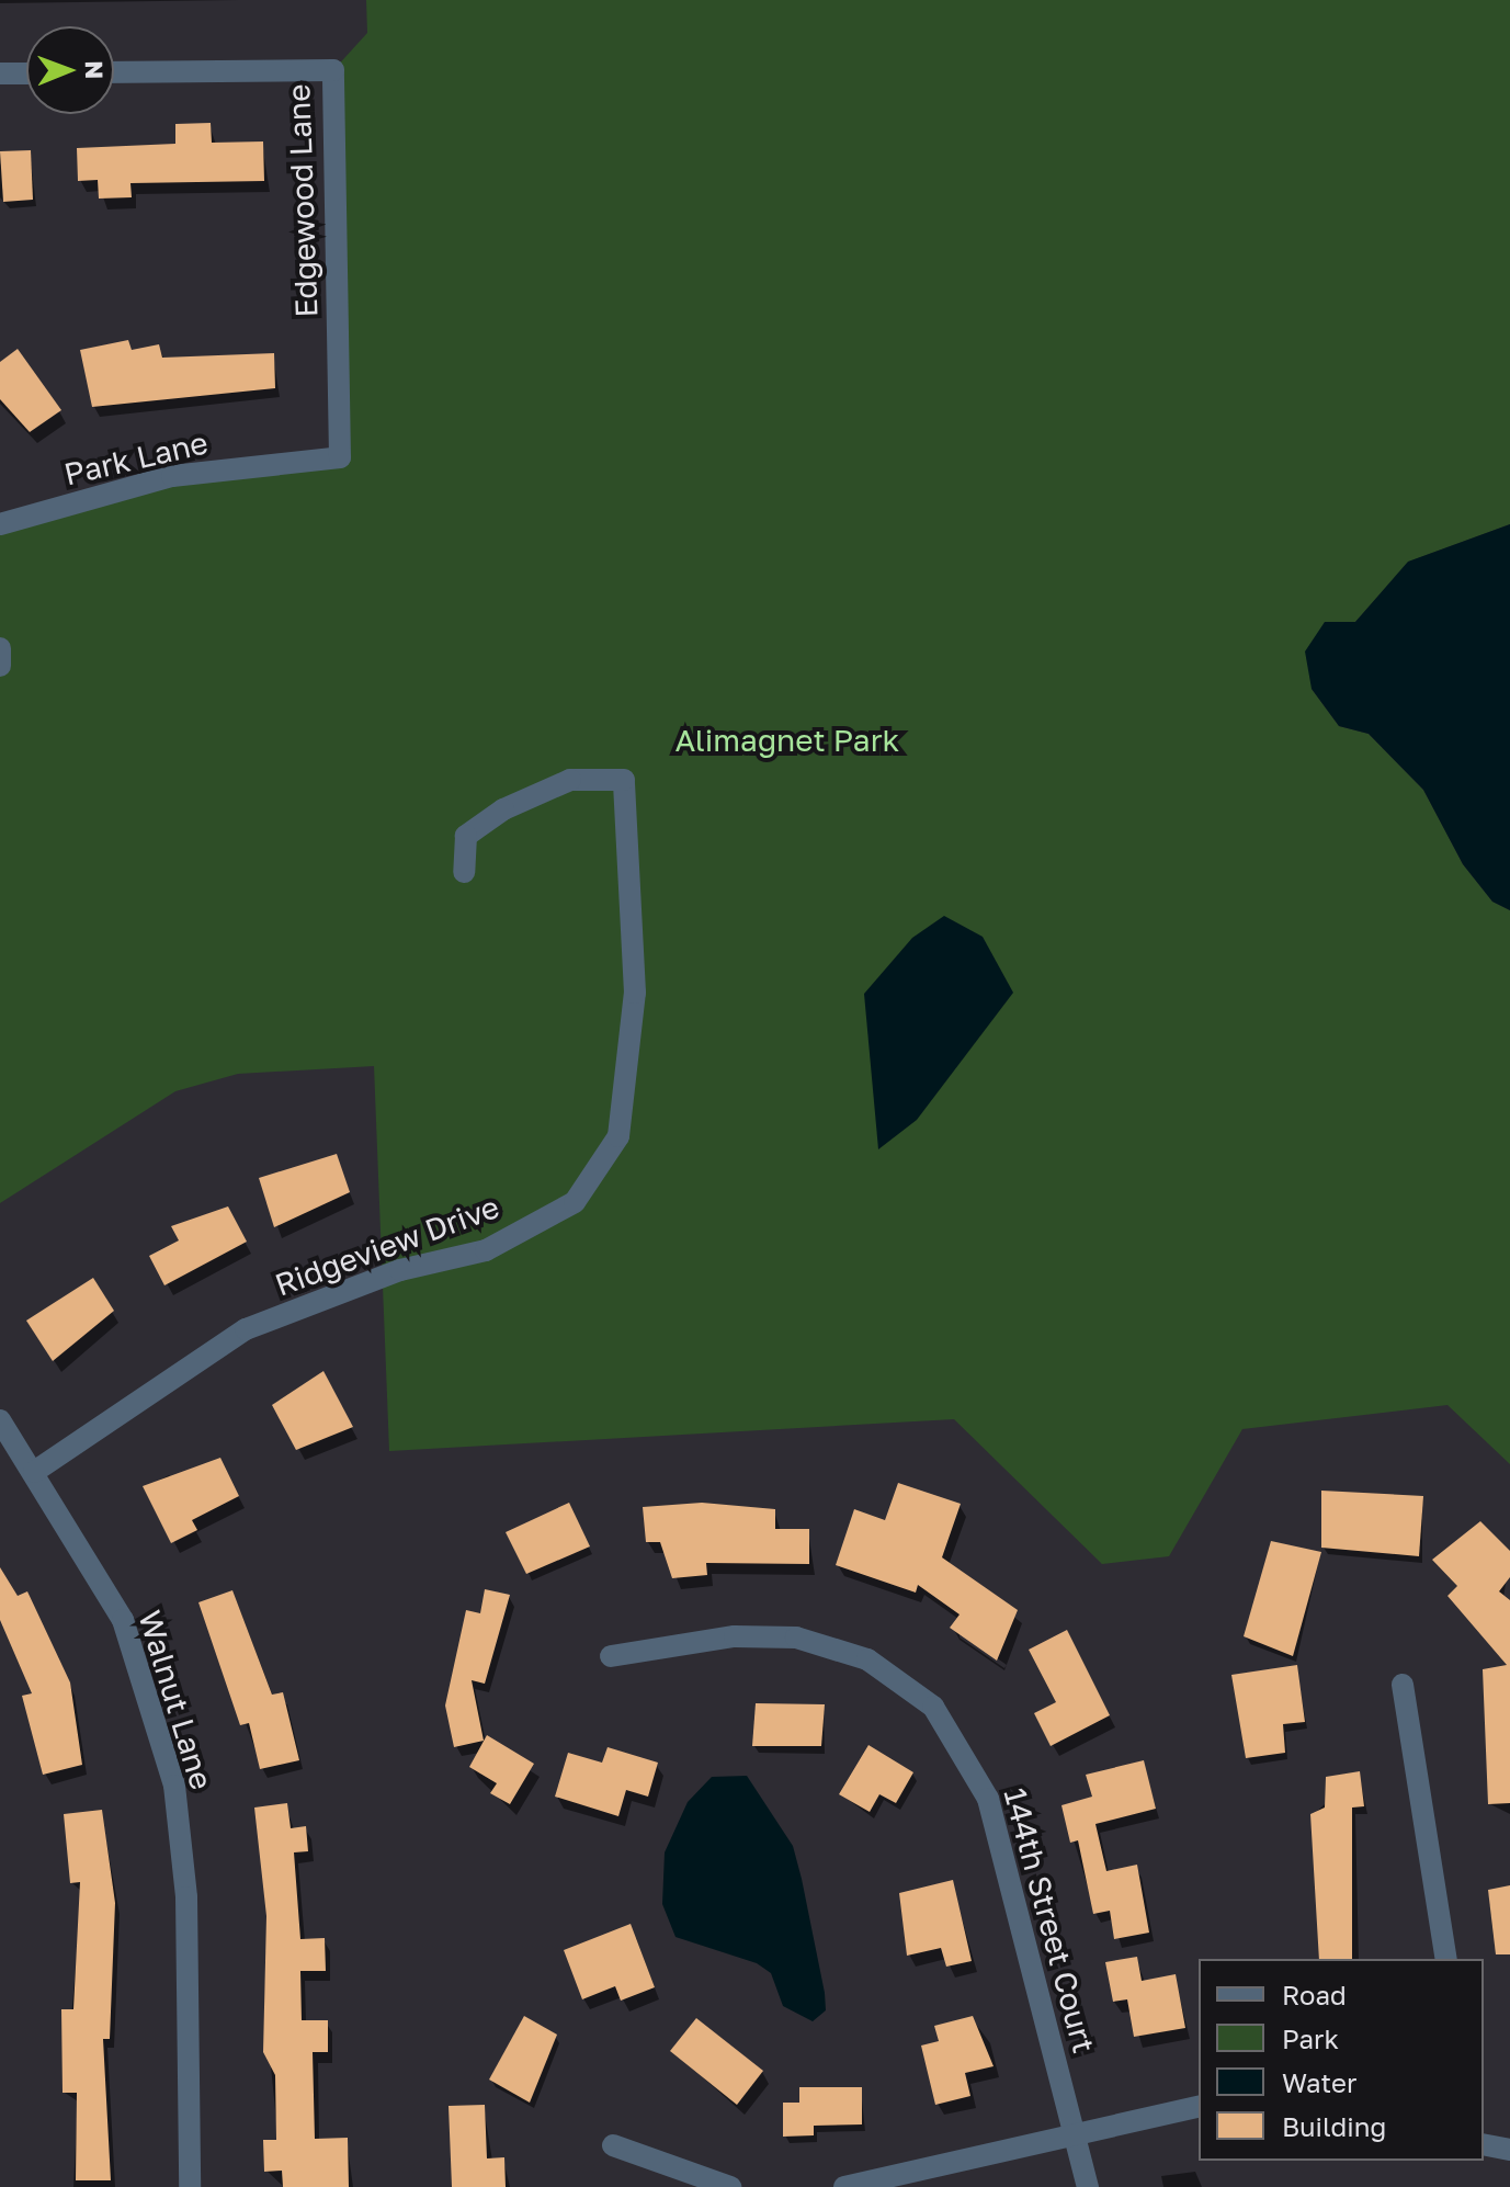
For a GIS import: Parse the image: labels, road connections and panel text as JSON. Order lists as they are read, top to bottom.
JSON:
{
  "streets": {
    "street": [
      "Edgewood Lane",
      "Park Lane",
      "Ridgeview Drive",
      "Walnut Lane",
      "144th Street Court"
    ]
  },
  "crossings": [
    ["Edgewood Lane", "Park Lane"],
    ["Ridgeview Drive", "Walnut Lane"]
  ],
  "parks": ["Alimagnet Park"],
  "legend": [
    "Road",
    "Park",
    "Water",
    "Building"
  ],
  "north": "right"
}
